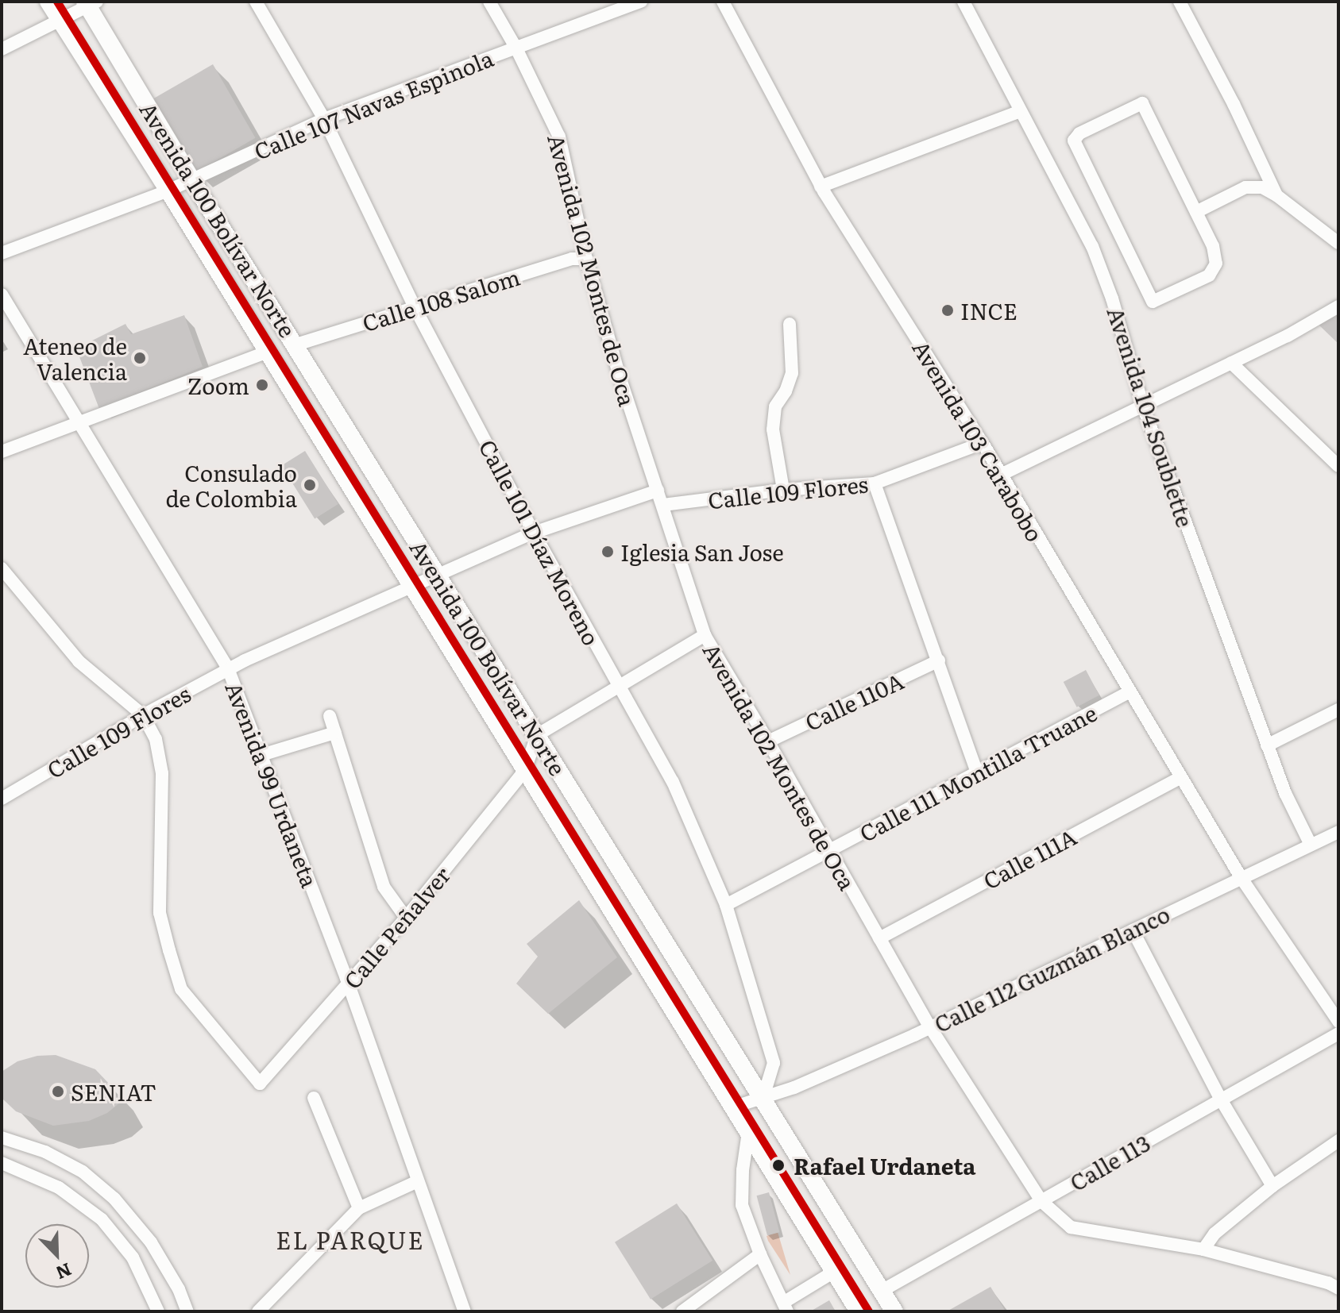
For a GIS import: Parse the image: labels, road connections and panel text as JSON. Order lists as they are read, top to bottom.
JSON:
{
  "streets": {
    "main road": ["Avenida 100 Bolívar Norte"],
    "street": [
      "Calle 107 Navas Espinola",
      "Avenida 102 Montes de Oca",
      "Calle 108 Salom",
      "Avenida 104 Soublette",
      "Avenida 103 Carabobo",
      "Calle 109 Flores",
      "Calle 101 Díaz Moreno",
      "Calle 110A",
      "Calle 111 Montilla Truane",
      "Avenida 99 Urdaneta",
      "Calle 111A",
      "Calle Peñalver",
      "Calle 112 Guzmán Blanco",
      "Calle 113"
    ]
  },
  "crossings": [
    ["Calle 107 Navas Espinola", "Avenida 100 Bolívar Norte"],
    ["Calle 107 Navas Espinola", "Avenida 102 Montes de Oca"],
    ["Calle 107 Navas Espinola", "Calle 101 Díaz Moreno"],
    ["Avenida 100 Bolívar Norte", "Calle 108 Salom"],
    ["Avenida 100 Bolívar Norte", "Calle 109 Flores"],
    ["Avenida 100 Bolívar Norte", "Calle 101 Díaz Moreno"],
    ["Avenida 100 Bolívar Norte", "Calle Peñalver"],
    ["Avenida 100 Bolívar Norte", "Calle 112 Guzmán Blanco"],
    ["Avenida 100 Bolívar Norte", "Calle 113"],
    ["Avenida 102 Montes de Oca", "Calle 108 Salom"],
    ["Avenida 102 Montes de Oca", "Calle 109 Flores"],
    ["Avenida 102 Montes de Oca", "Calle 110A"],
    ["Avenida 102 Montes de Oca", "Calle 111 Montilla Truane"],
    ["Avenida 102 Montes de Oca", "Calle 111A"],
    ["Avenida 102 Montes de Oca", "Calle 112 Guzmán Blanco"],
    ["Avenida 102 Montes de Oca", "Calle 113"],
    ["Calle 108 Salom", "Calle 101 Díaz Moreno"],
    ["Avenida 104 Soublette", "Calle 112 Guzmán Blanco"],
    ["Avenida 103 Carabobo", "Calle 109 Flores"],
    ["Avenida 103 Carabobo", "Calle 111 Montilla Truane"],
    ["Avenida 103 Carabobo", "Calle 111A"],
    ["Avenida 103 Carabobo", "Calle 112 Guzmán Blanco"],
    ["Calle 109 Flores", "Calle 101 Díaz Moreno"],
    ["Calle 109 Flores", "Avenida 99 Urdaneta"],
    ["Calle 109 Flores", "Calle Peñalver"],
    ["Calle 101 Díaz Moreno", "Calle 111 Montilla Truane"],
    ["Calle 101 Díaz Moreno", "Calle 112 Guzmán Blanco"],
    ["Avenida 99 Urdaneta", "Calle Peñalver"]
  ],
  "districts": ["EL PARQUE"],
  "places": [
    "INCE",
    "Ateneo de Valencia",
    "Zoom",
    "Consulado de Colombia",
    "Iglesia San Jose",
    "SENIAT",
    "Rafael Urdaneta"
  ],
  "north": "bottom right"
}
